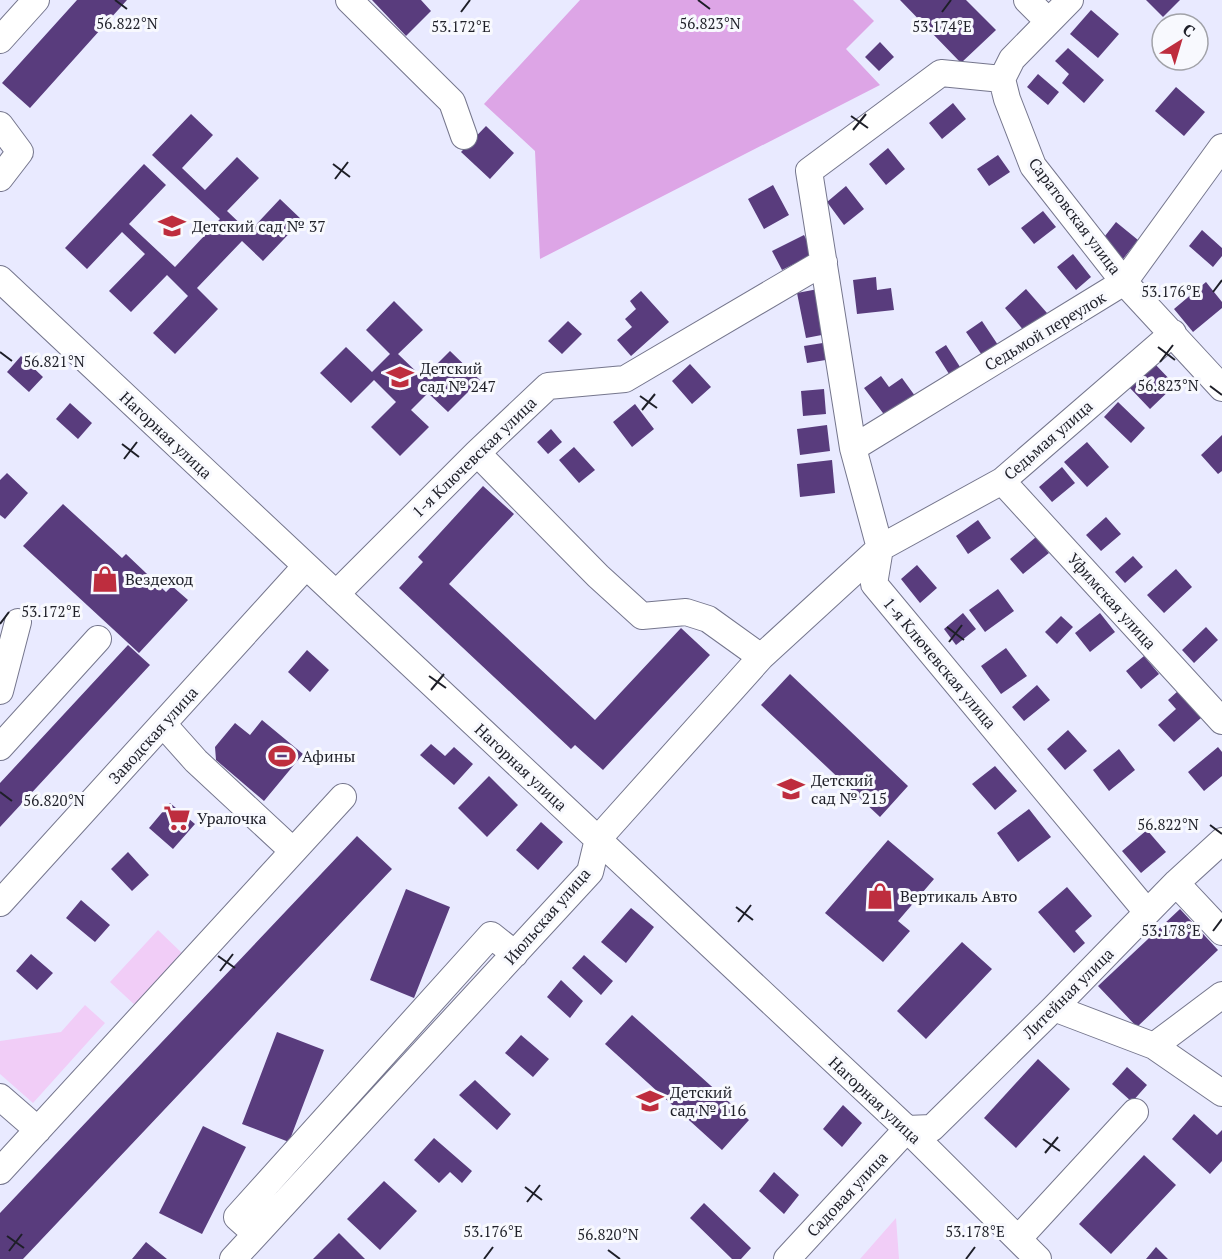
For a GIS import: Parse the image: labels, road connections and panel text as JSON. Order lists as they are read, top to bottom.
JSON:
{
  "streets": {
    "street": [
      "Саратовская улица",
      "Седьмой переулок",
      "Нагорная улица",
      "Седьмая улица",
      "1-я Ключевская улица",
      "Уфимская улица",
      "Заводская улица",
      "Июльская улица",
      "Литейная улица",
      "Садовая улица"
    ]
  },
  "crossings": [
    ["Саратовская улица", "Седьмой переулок"],
    ["Саратовская улица", "Седьмая улица"],
    ["Саратовская улица", "1-я Ключевская улица"],
    ["Седьмой переулок", "1-я Ключевская улица"],
    ["Нагорная улица", "1-я Ключевская улица"],
    ["Нагорная улица", "Заводская улица"],
    ["Нагорная улица", "Июльская улица"],
    ["Нагорная улица", "Литейная улица"],
    ["Нагорная улица", "Садовая улица"],
    ["Седьмая улица", "1-я Ключевская улица"],
    ["Седьмая улица", "Уфимская улица"],
    ["Седьмая улица", "Июльская улица"],
    ["1-я Ключевская улица", "Июльская улица"],
    ["1-я Ключевская улица", "Литейная улица"],
    ["Литейная улица", "Садовая улица"]
  ],
  "places": {
    "school or university": [
      "Детский сад № 37",
      "Детский сад № 247",
      "Детский сад № 215",
      "Детский сад № 116"
    ],
    "shop": ["Вездеход", "Вертикаль Авто"],
    "sports": ["Афины"],
    "supermarket": ["Уралочка"]
  },
  "north": "top right",
  "coordinates": [
    "56.823°N",
    "56.822°N",
    "53.172°E",
    "53.174°E",
    "53.176°E",
    "56.821°N",
    "56.820°N",
    "53.178°E"
  ]
}
